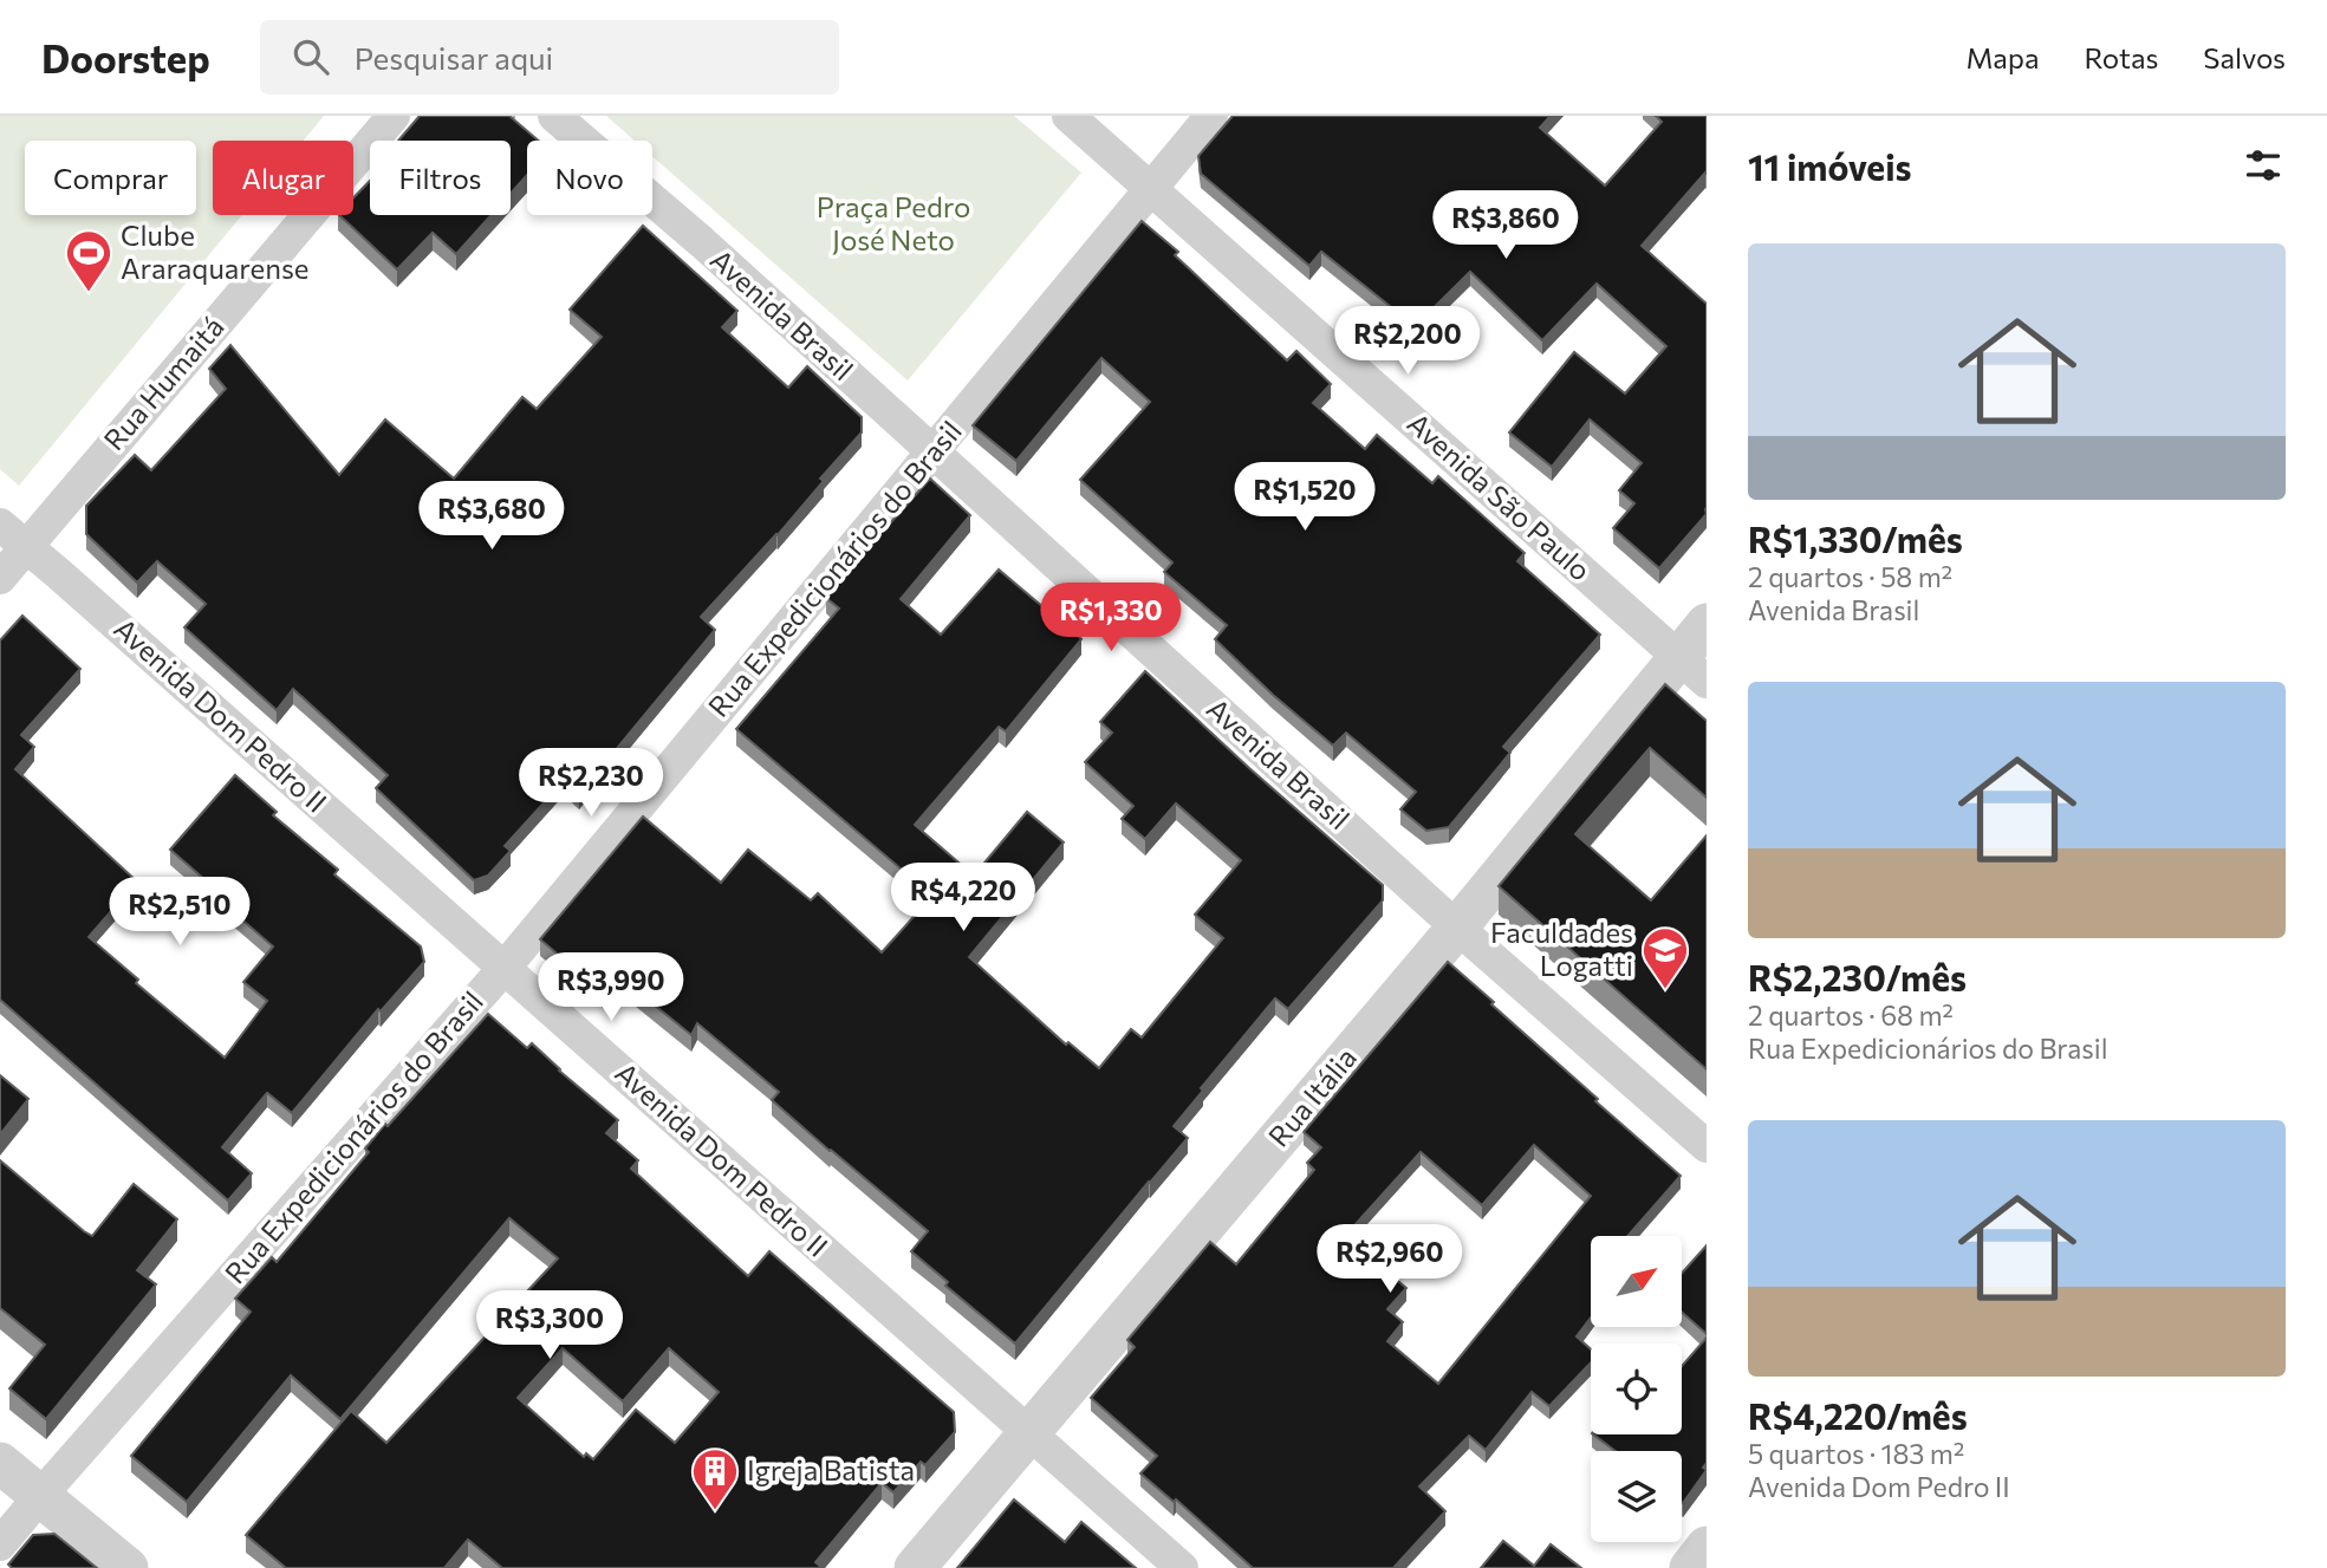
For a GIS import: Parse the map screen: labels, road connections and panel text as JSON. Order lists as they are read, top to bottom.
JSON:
{
  "streets": {
    "street": [
      "Avenida Brasil",
      "Rua Humaitá",
      "Avenida São Paulo",
      "Rua Expedicionários do Brasil",
      "Avenida Dom Pedro II",
      "Rua Itália"
    ]
  },
  "crossings": [
    ["Avenida Brasil", "Rua Expedicionários do Brasil"],
    ["Avenida Brasil", "Rua Itália"],
    ["Rua Humaitá", "Avenida Dom Pedro II"],
    ["Avenida São Paulo", "Rua Expedicionários do Brasil"],
    ["Avenida São Paulo", "Rua Itália"],
    ["Rua Expedicionários do Brasil", "Avenida Dom Pedro II"],
    ["Avenida Dom Pedro II", "Rua Itália"]
  ],
  "parks": ["Praça Pedro José Neto"],
  "places": {
    "sports": ["Clube Araraquarense"],
    "school or university": ["Faculdades Logatti"],
    "building": ["Igreja Batista"]
  },
  "north": "top right",
  "page": {
    "header": "Doorstep",
    "search": "Pesquisar aqui",
    "nav": ["Mapa", "Rotas", "Salvos"],
    "heading": "11 imóveis",
    "chip": [
      "Comprar",
      "Alugar",
      "Filtros",
      "Novo"
    ],
    "price": [
      "R$3,860",
      "R$2,200",
      "R$1,520",
      "R$3,680",
      "R$1,330",
      "R$2,230",
      "R$4,220",
      "R$2,510",
      "R$3,990",
      "R$2,960",
      "R$3,300"
    ],
    "list": [
      {
        "name": "R$1,330/mês",
        "note": "2 quartos · 58 m² · Avenida Brasil"
      },
      {
        "name": "R$2,230/mês",
        "note": "2 quartos · 68 m² · Rua Expedicionários do Brasil"
      },
      {
        "name": "R$4,220/mês",
        "note": "5 quartos · 183 m² · Avenida Dom Pedro II"
      }
    ]
  }
}
